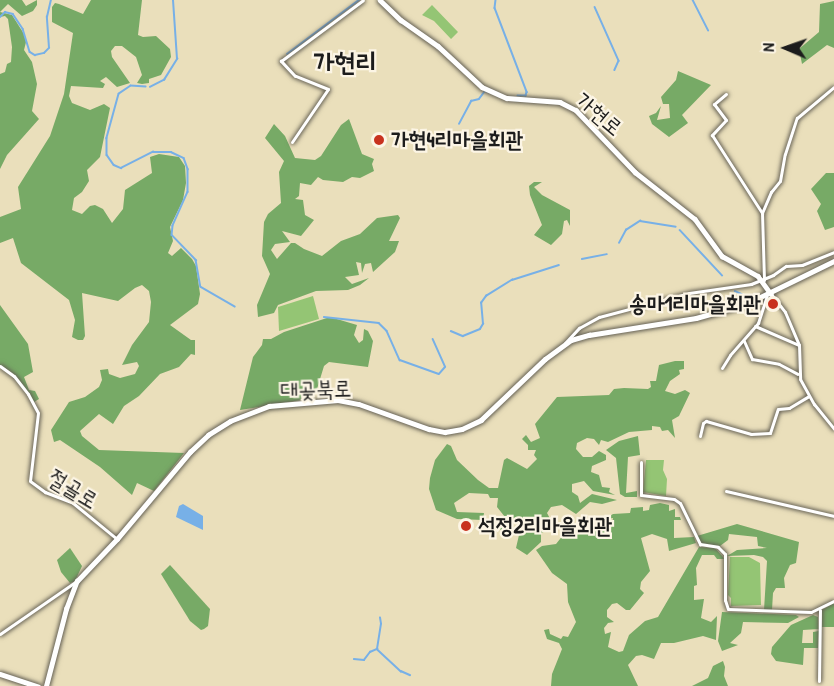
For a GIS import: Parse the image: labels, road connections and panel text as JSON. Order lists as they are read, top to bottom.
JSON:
{
  "streets": {
    "street": ["가현로", "대곶북로", "절골로"]
  },
  "crossings": [
    ["가현로", "대곶북로"],
    ["대곶북로", "절골로"]
  ],
  "districts": ["가현리"],
  "places": ["가현4리마을회관", "송마1리마을회관", "석정2리마을회관"],
  "north": "left"
}
